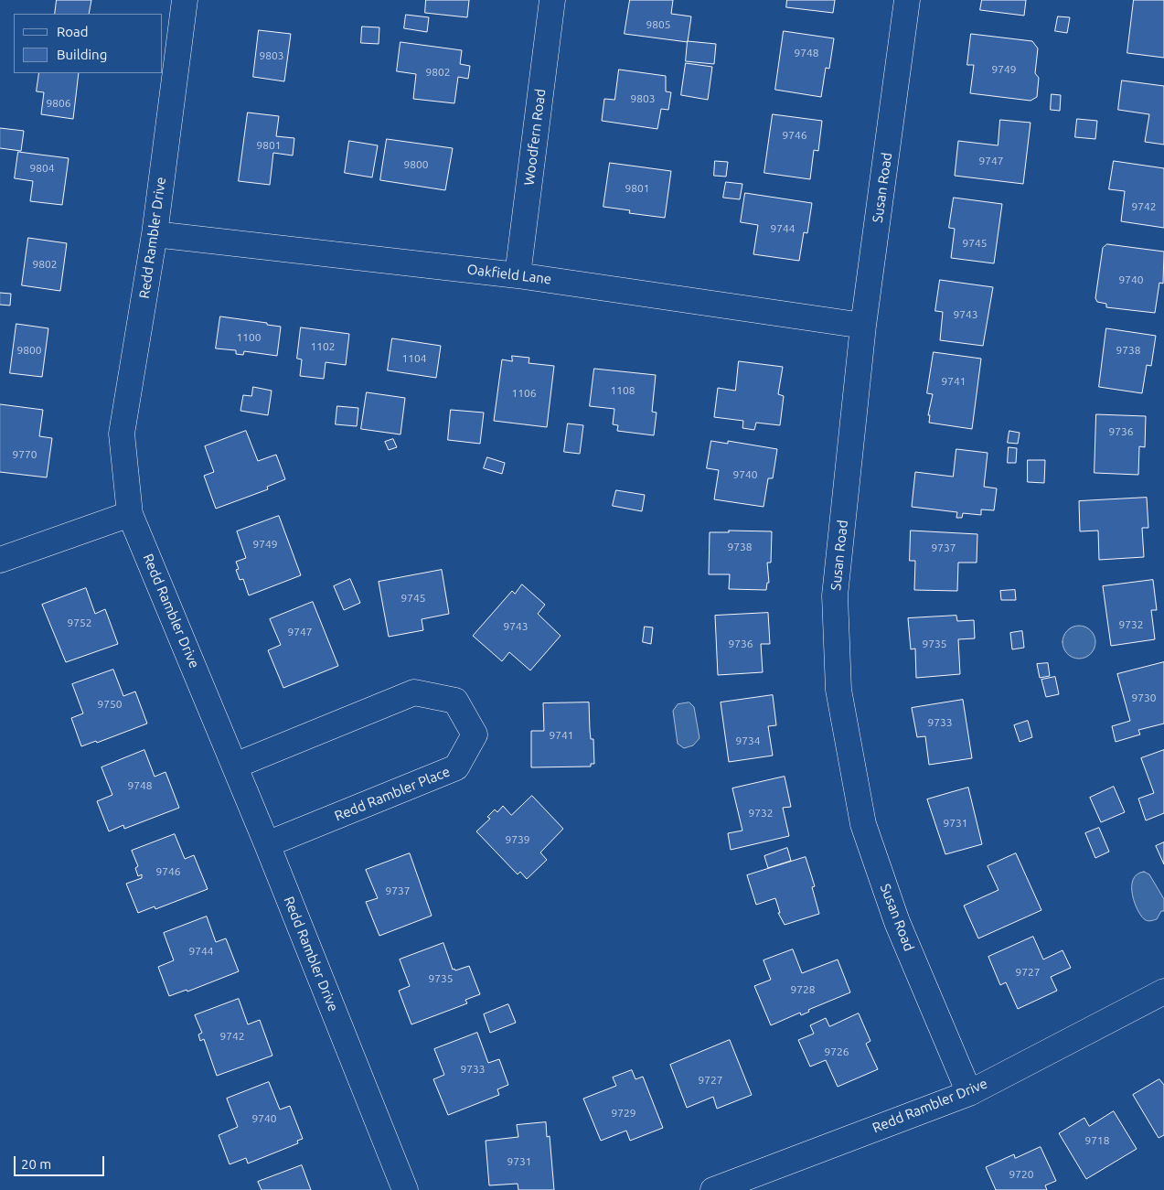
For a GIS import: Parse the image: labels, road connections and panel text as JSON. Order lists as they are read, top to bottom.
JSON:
{
  "streets": {
    "street": [
      "Woodfern Road",
      "Susan Road",
      "Redd Rambler Drive",
      "Oakfield Lane",
      "Redd Rambler Place"
    ]
  },
  "crossings": [
    ["Woodfern Road", "Oakfield Lane"],
    ["Susan Road", "Redd Rambler Drive"],
    ["Susan Road", "Oakfield Lane"],
    ["Redd Rambler Drive", "Oakfield Lane"],
    ["Redd Rambler Drive", "Redd Rambler Place"]
  ],
  "house_numbers": [
    "9805",
    "9748",
    "9803",
    "9749",
    "9802",
    "9803",
    "9806",
    "9746",
    "9801",
    "9747",
    "9800",
    "9804",
    "9801",
    "9742",
    "9744",
    "9745",
    "9802",
    "9740",
    "9743",
    "1100",
    "1102",
    "9800",
    "9738",
    "1104",
    "9741",
    "1108",
    "1106",
    "9736",
    "9770",
    "9740",
    "9749",
    "9738",
    "9737",
    "9745",
    "9752",
    "9732",
    "9743",
    "9747",
    "9736",
    "9735",
    "9730",
    "9750",
    "9733",
    "9741",
    "9734",
    "9748",
    "9732",
    "9731",
    "9739",
    "9746",
    "9737",
    "9744",
    "9727",
    "9735",
    "9728",
    "9742",
    "9726",
    "9733",
    "9727",
    "9729",
    "9740",
    "9718",
    "9731",
    "9720"
  ],
  "legend": ["Road", "Building"],
  "scale_bar": "20 m"
}
